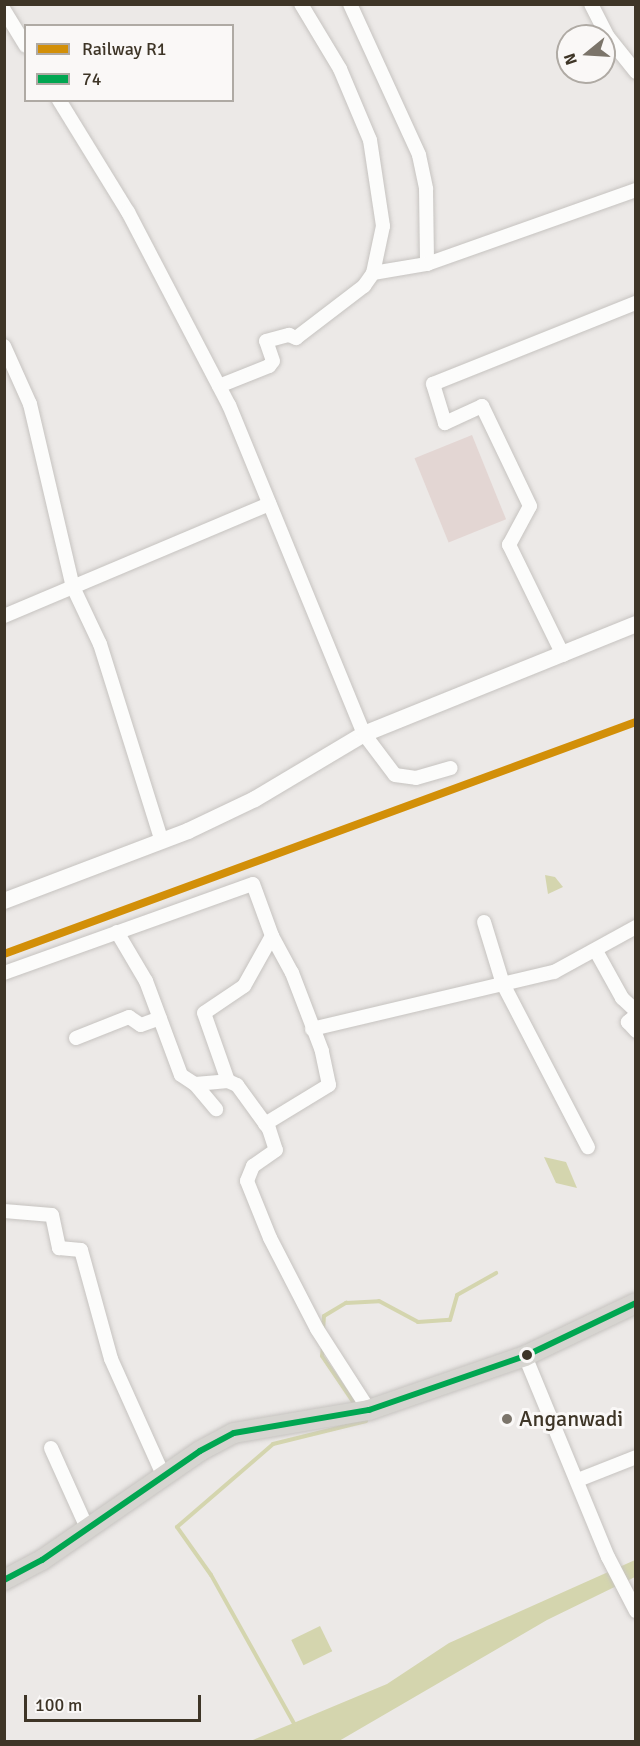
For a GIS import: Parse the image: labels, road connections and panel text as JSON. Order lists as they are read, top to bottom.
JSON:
{
  "places": ["Anganwadi"],
  "lines": ["rail line R1", "transit line 74"],
  "legend": ["Railway R1", "74"],
  "scale_bar": "100 m",
  "north": "left"
}
